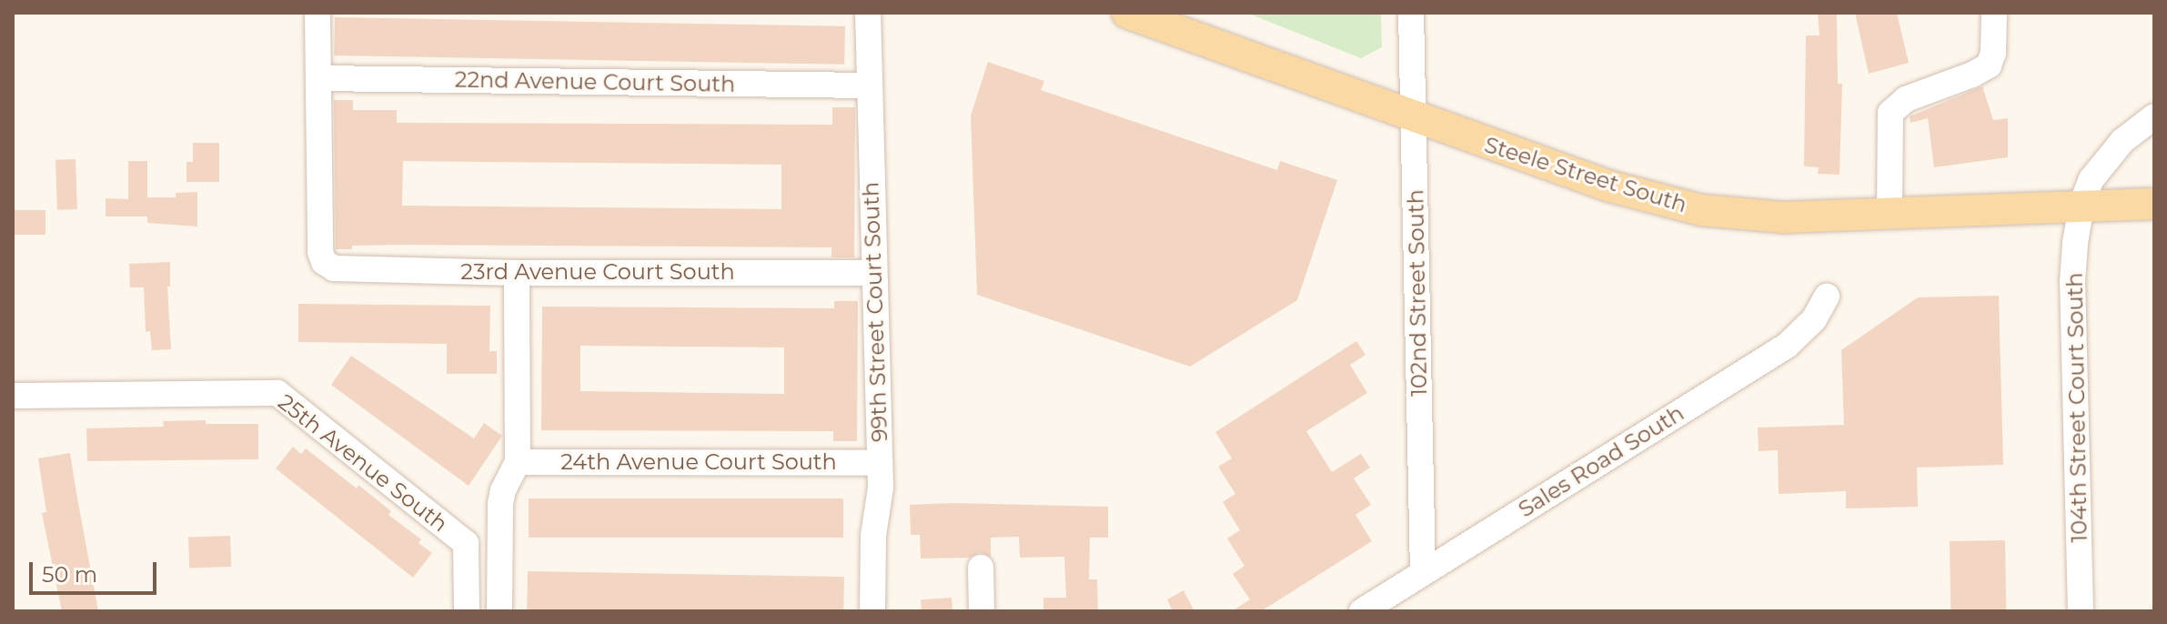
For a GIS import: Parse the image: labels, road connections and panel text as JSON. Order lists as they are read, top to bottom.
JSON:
{
  "streets": {
    "main road": ["Steele Street South"],
    "street": [
      "22nd Avenue Court South",
      "23rd Avenue Court South",
      "102nd Street South",
      "99th Street Court South",
      "104th Street Court South",
      "Sales Road South",
      "24th Avenue Court South",
      "25th Avenue South"
    ]
  },
  "crossings": [
    ["22nd Avenue Court South", "23rd Avenue Court South"],
    ["22nd Avenue Court South", "99th Street Court South"],
    ["Steele Street South", "102nd Street South"],
    ["Steele Street South", "104th Street Court South"],
    ["23rd Avenue Court South", "99th Street Court South"],
    ["102nd Street South", "Sales Road South"],
    ["99th Street Court South", "24th Avenue Court South"]
  ],
  "scale_bar": "50 m"
}
